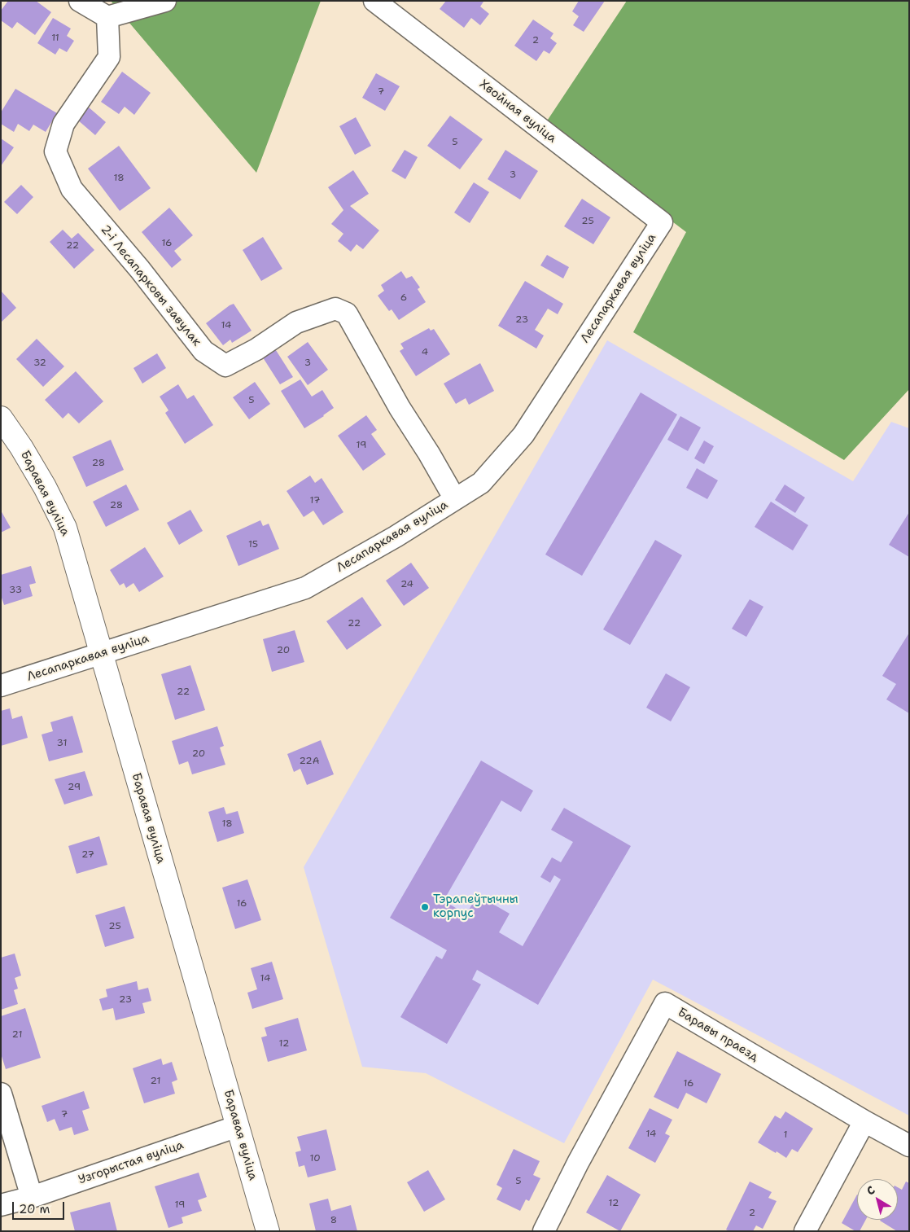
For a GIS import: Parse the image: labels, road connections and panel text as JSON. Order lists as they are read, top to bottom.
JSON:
{
  "streets": {
    "street": [
      "Хвойная вуліца",
      "2-і Лесапарковы завулак",
      "Лесапаркавая вуліца",
      "Баравая вуліца",
      "Баравы праезд",
      "Узгорыстая вуліца"
    ]
  },
  "crossings": [
    ["Хвойная вуліца", "Лесапаркавая вуліца"],
    ["2-і Лесапарковы завулак", "Лесапаркавая вуліца"],
    ["Лесапаркавая вуліца", "Баравая вуліца"],
    ["Баравая вуліца", "Узгорыстая вуліца"]
  ],
  "places": ["Тэрапеўтычны корпус"],
  "house_numbers": [
    "11",
    "2",
    "7",
    "5",
    "3",
    "18",
    "25",
    "16",
    "22",
    "6",
    "23",
    "14",
    "4",
    "32",
    "3",
    "5",
    "19",
    "28",
    "17",
    "28",
    "15",
    "24",
    "33",
    "22",
    "20",
    "22",
    "31",
    "20",
    "22А",
    "29",
    "18",
    "27",
    "16",
    "25",
    "14",
    "23",
    "21",
    "12",
    "21",
    "16",
    "7",
    "14",
    "1",
    "10",
    "5",
    "12",
    "19",
    "2",
    "8"
  ],
  "scale_bar": "20 m",
  "north": "top left"
}
